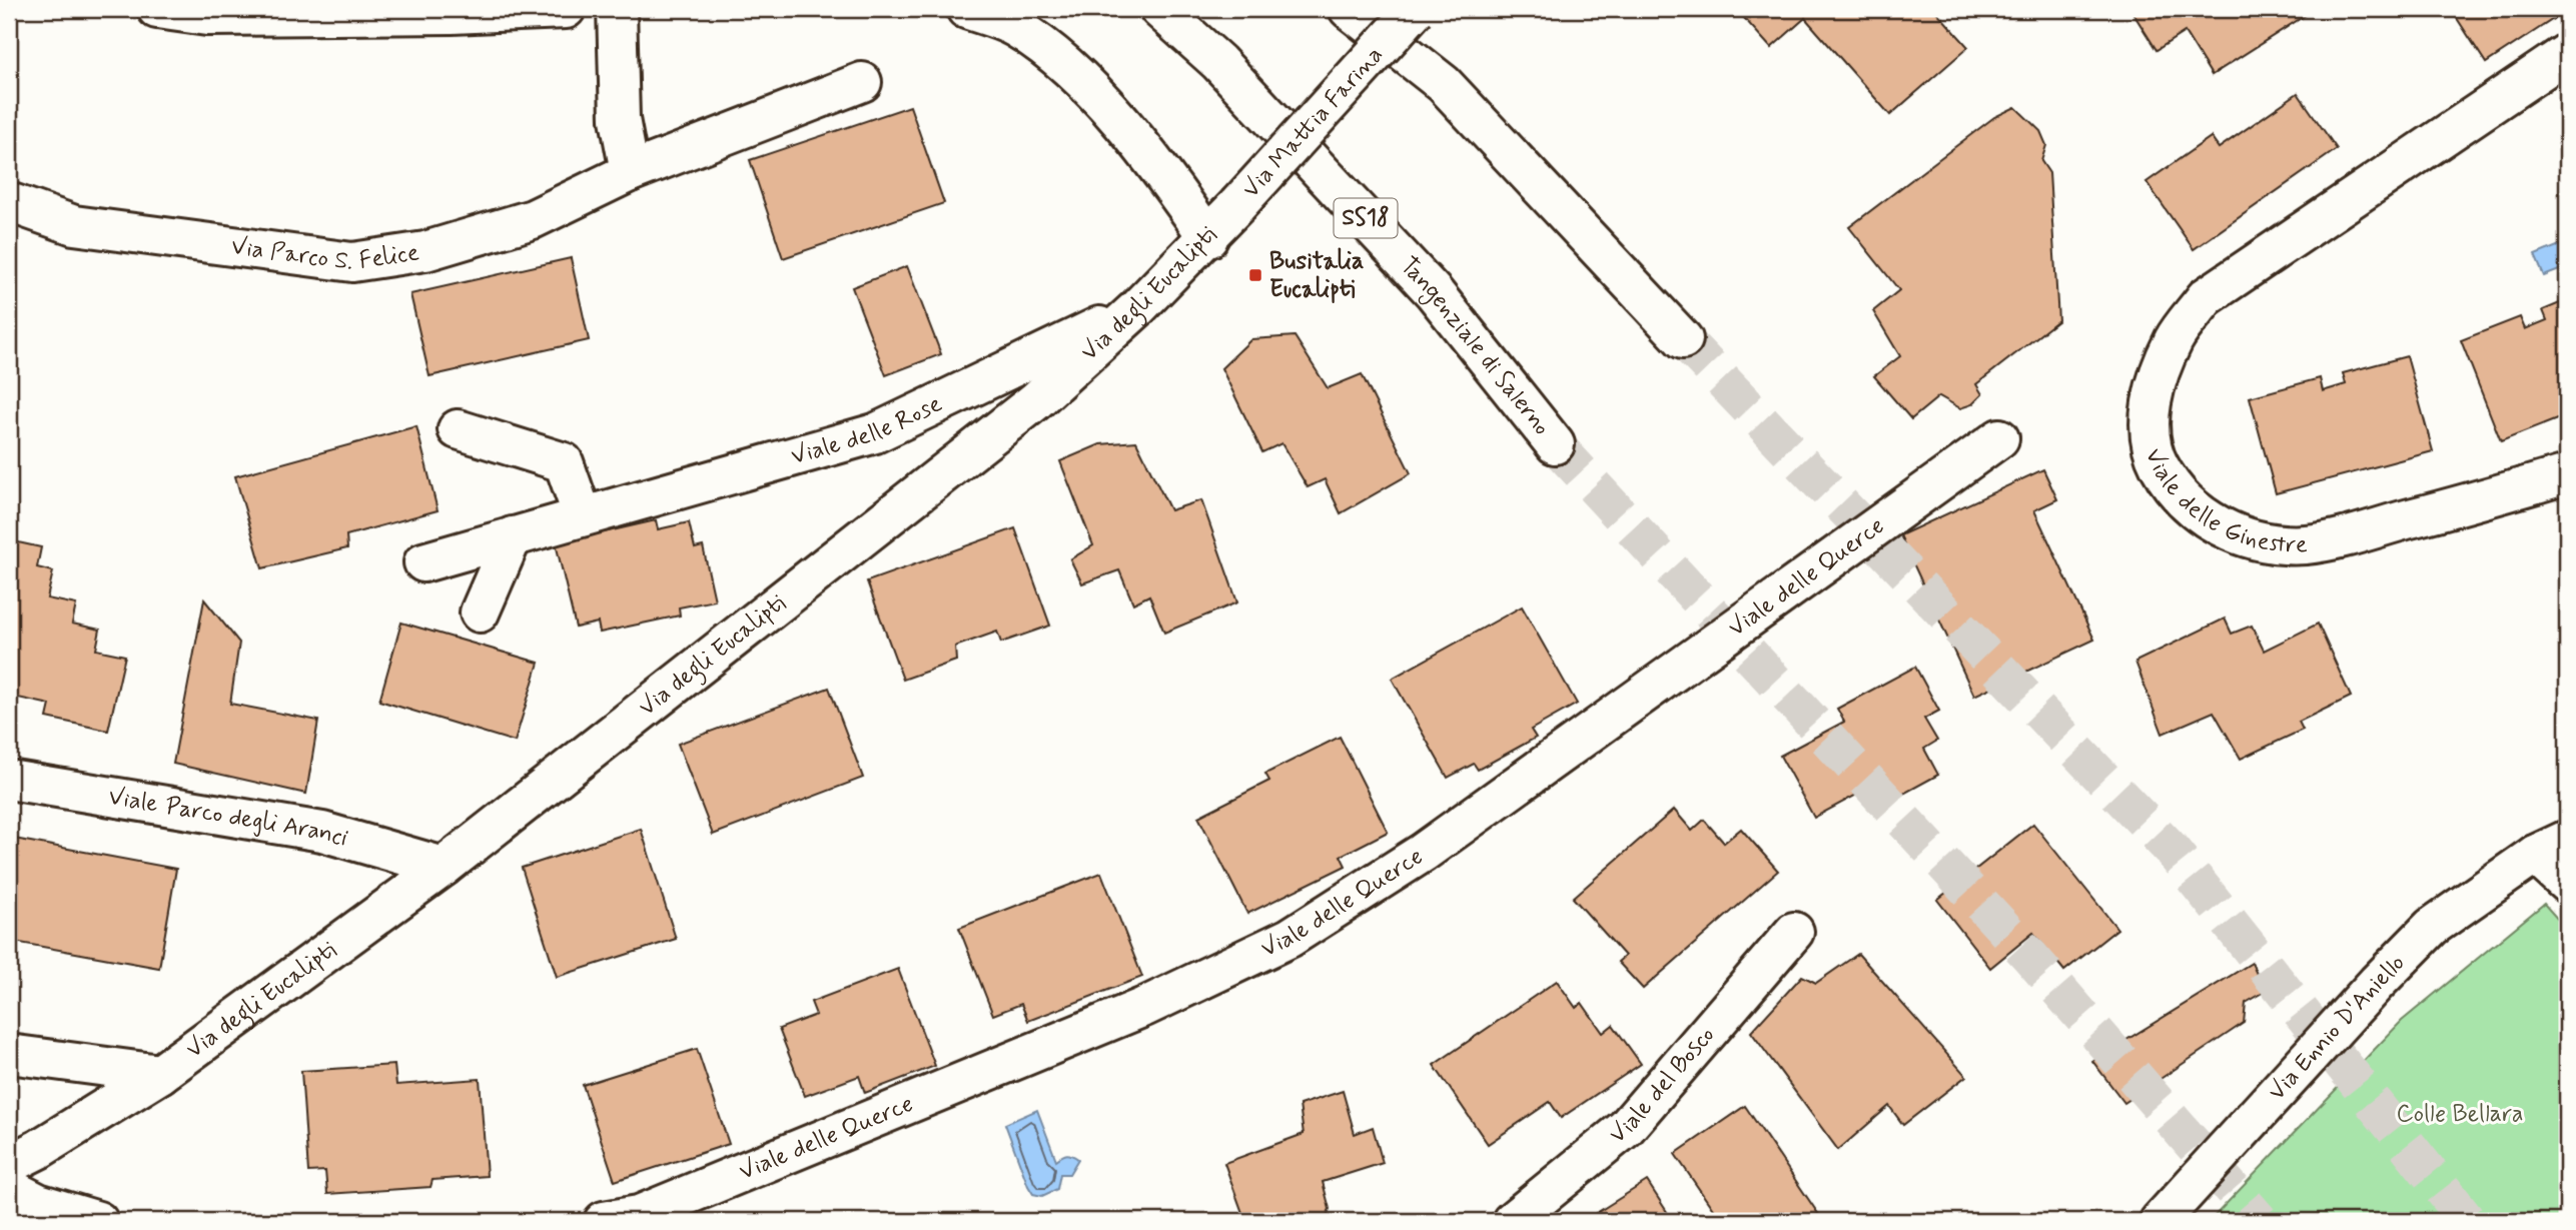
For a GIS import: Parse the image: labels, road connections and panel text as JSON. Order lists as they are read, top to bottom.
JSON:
{
  "streets": {
    "main road": [
      "Via Mattia Farina",
      "SS18",
      "Via Parco S. Felice",
      "Via degli Eucalipti",
      "Tangenziale di Salerno",
      "Viale delle Rose",
      "Viale delle Ginestre",
      "Viale delle Querce",
      "Viale Parco degli Aranci",
      "Via Ennio D'Aniello",
      "Viale del Bosco"
    ]
  },
  "crossings": [
    ["Via Mattia Farina", "Via degli Eucalipti"],
    ["Via degli Eucalipti", "Viale delle Rose"],
    ["Via degli Eucalipti", "Viale Parco degli Aranci"]
  ],
  "parks": ["Colle Bellara"],
  "places": {
    "transit": ["Busitalia Eucalipti"]
  }
}
